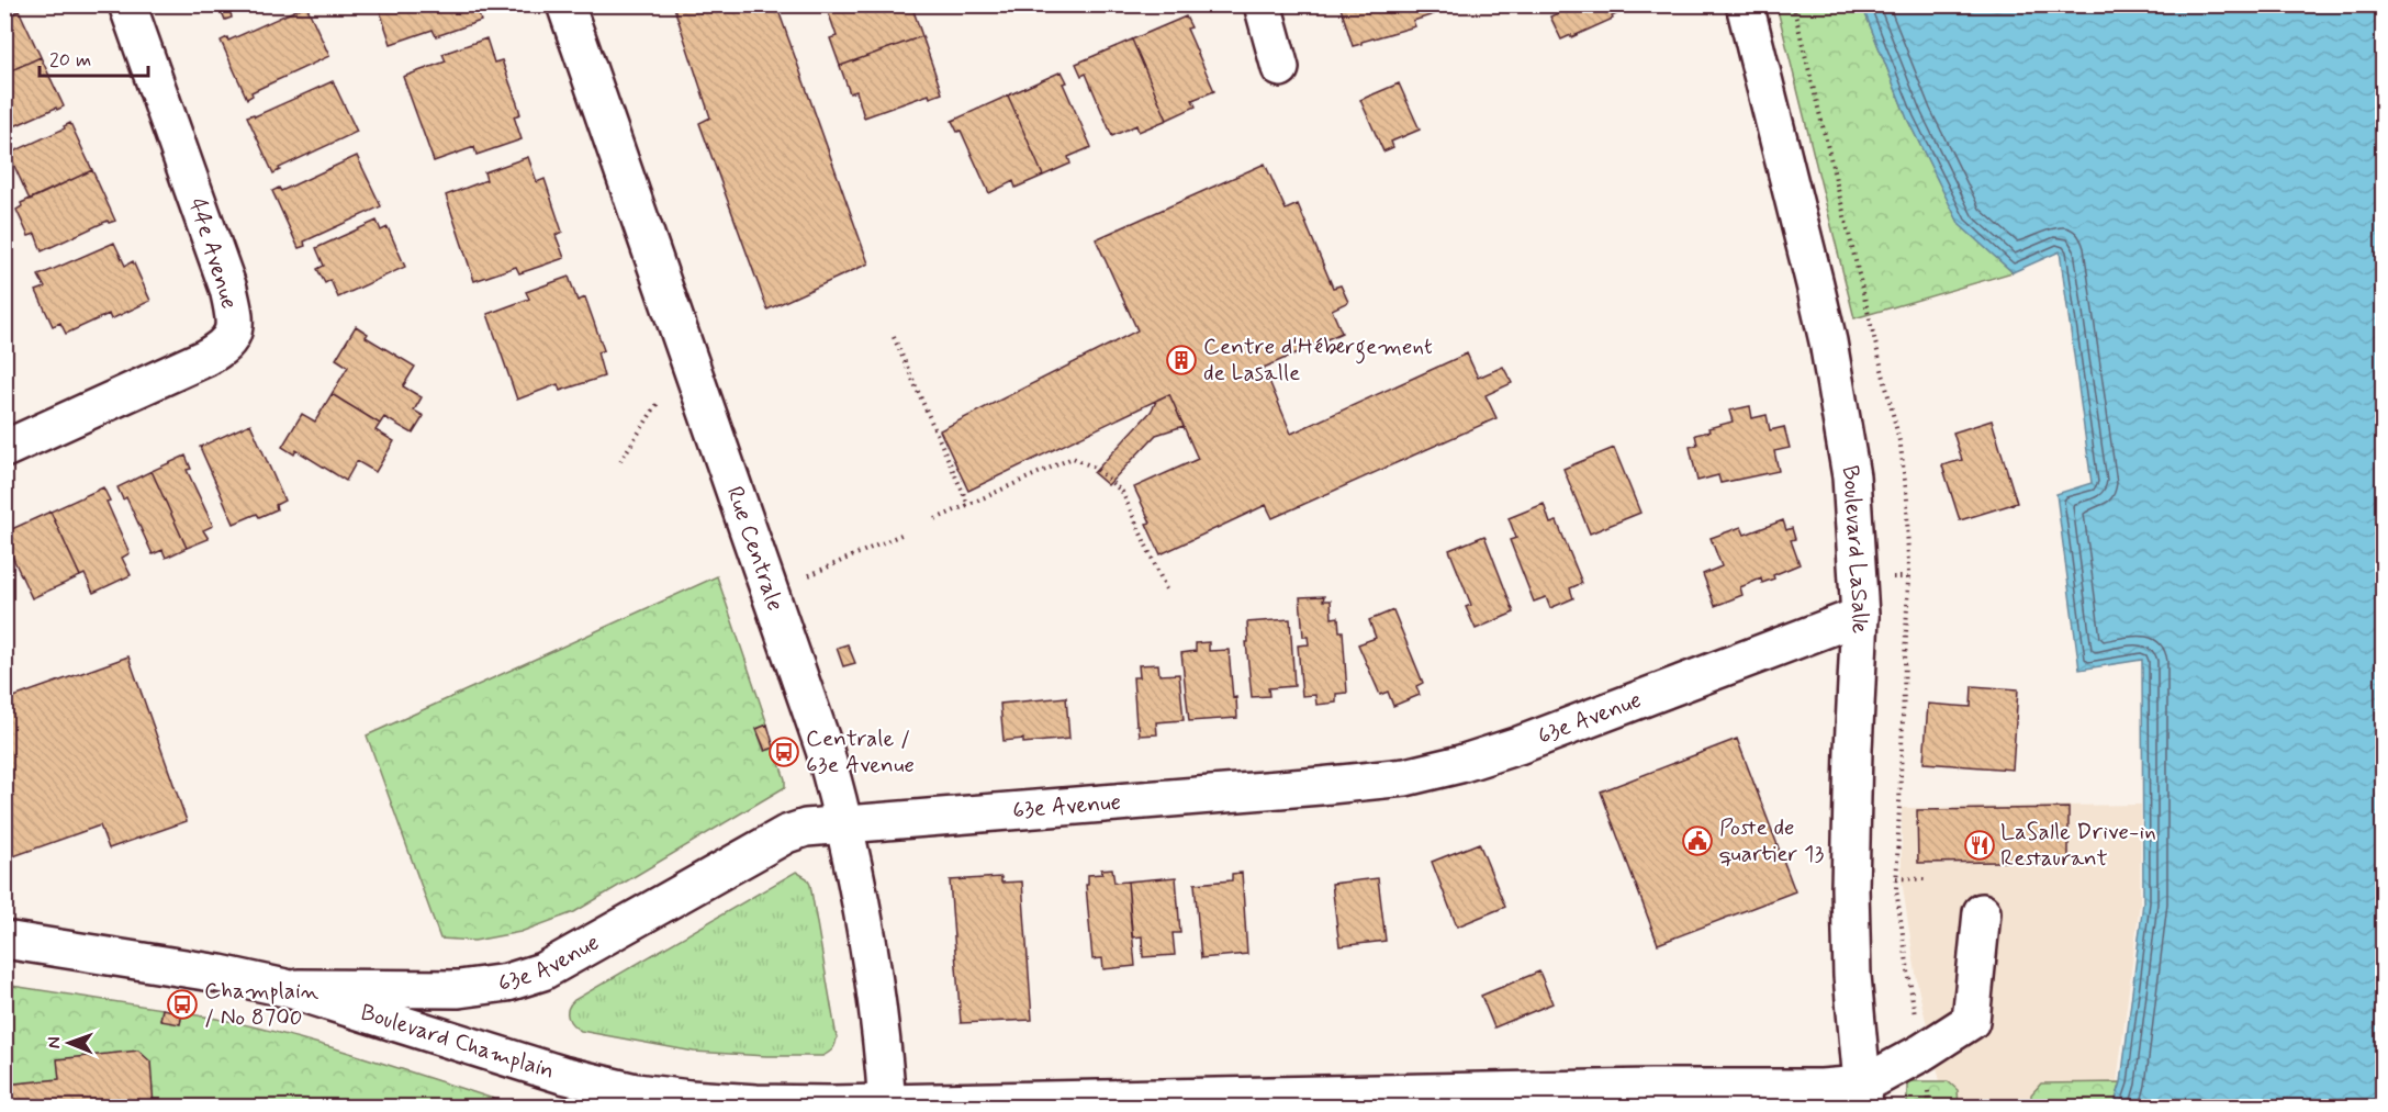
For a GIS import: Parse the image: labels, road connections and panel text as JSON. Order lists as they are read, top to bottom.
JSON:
{
  "streets": {
    "street": [
      "44e Avenue",
      "Rue Centrale",
      "Boulevard LaSalle",
      "63e Avenue",
      "Boulevard Champlain"
    ]
  },
  "crossings": [
    ["Rue Centrale", "63e Avenue"],
    ["Rue Centrale", "Boulevard Champlain"],
    ["Boulevard LaSalle", "63e Avenue"],
    ["Boulevard LaSalle", "Boulevard Champlain"],
    ["63e Avenue", "Boulevard Champlain"]
  ],
  "places": {
    "building": ["Centre d'Hébergement de Lasalle"],
    "bus stop": ["Centrale / 63e Avenue", "Champlain / No 8700"],
    "public building": ["Poste de quartier 13"],
    "restaurant": ["LaSalle Drive-in Restaurant"]
  },
  "scale_bar": "20 m",
  "north": "left"
}
